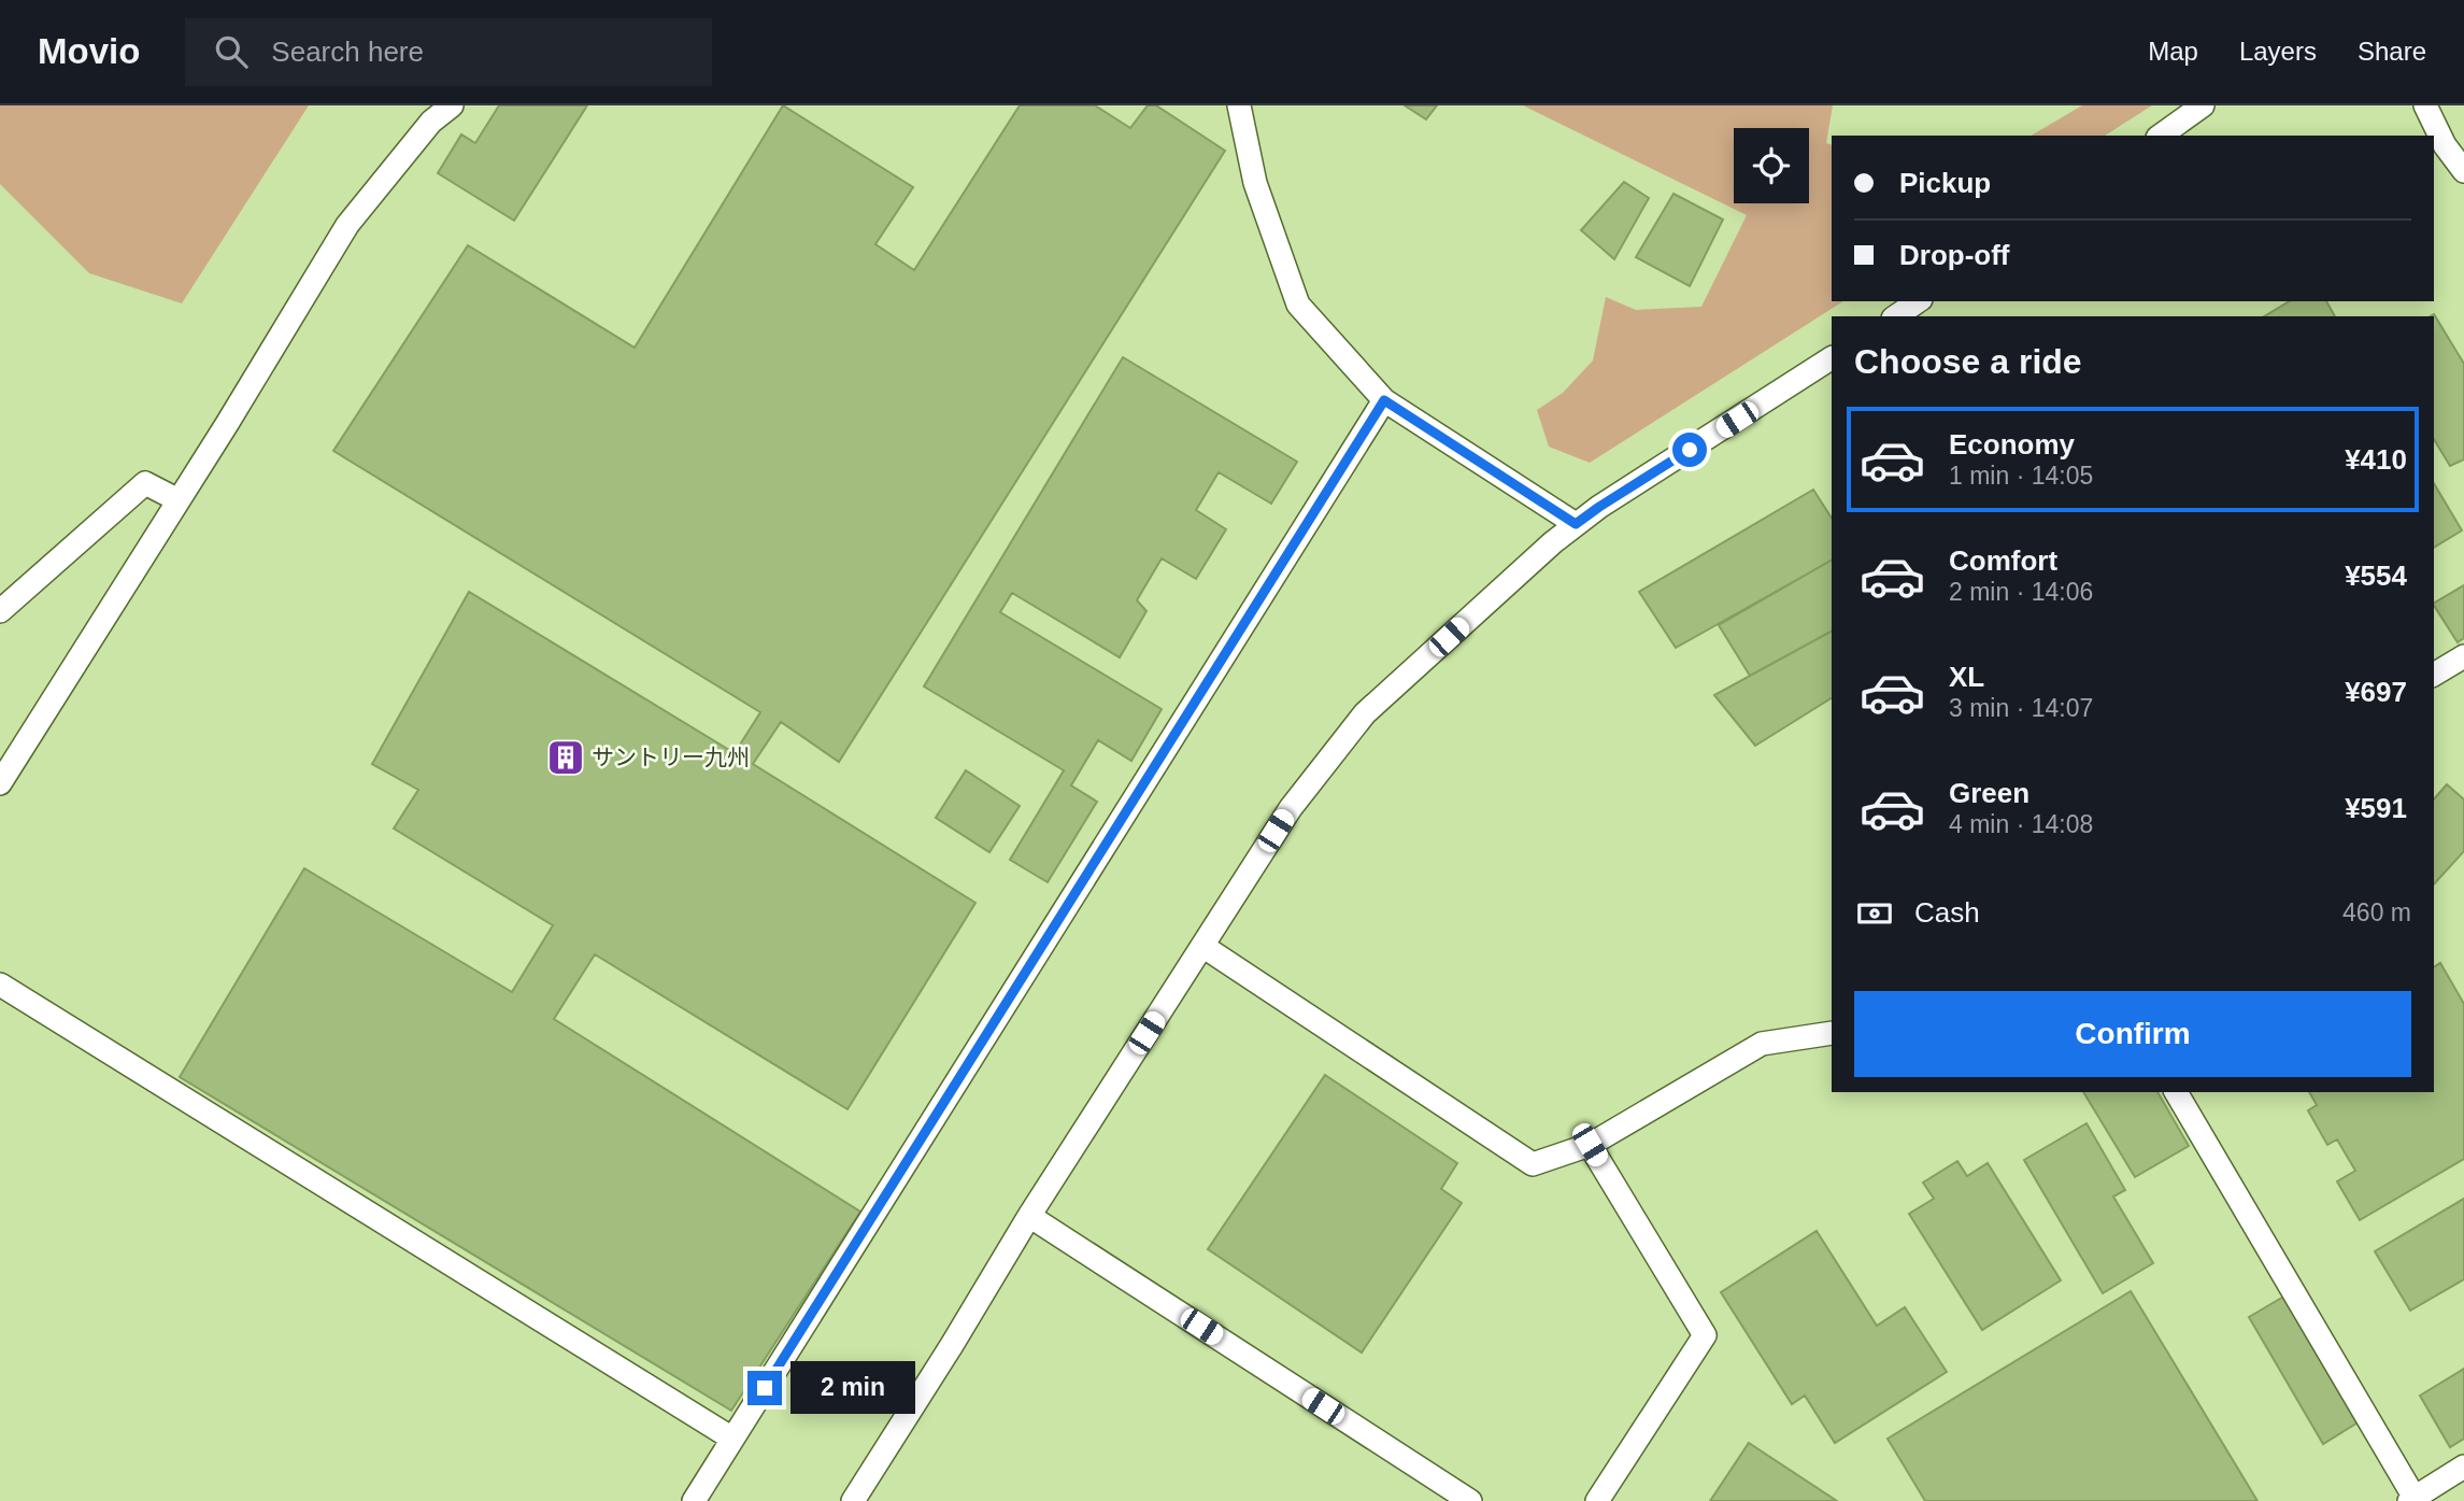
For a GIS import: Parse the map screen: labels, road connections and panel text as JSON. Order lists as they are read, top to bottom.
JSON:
{
  "places": {
    "building": ["サントリー九州"]
  },
  "page": {
    "header": "Movio",
    "search": "Search here",
    "nav": ["Map", "Layers", "Share"],
    "banner": ["Pickup", "Drop-off"],
    "heading": "Choose a ride",
    "list": [
      {
        "name": "Economy",
        "note": "1 min · 14:05",
        "value": "¥410"
      },
      {
        "name": "Comfort",
        "note": "2 min · 14:06",
        "value": "¥554"
      },
      {
        "name": "XL",
        "note": "3 min · 14:07",
        "value": "¥697"
      },
      {
        "name": "Green",
        "note": "4 min · 14:08",
        "value": "¥591"
      }
    ],
    "pay": ["Cash", "460 m"],
    "buttons": "Confirm",
    "bubble": "2 min"
  }
}
